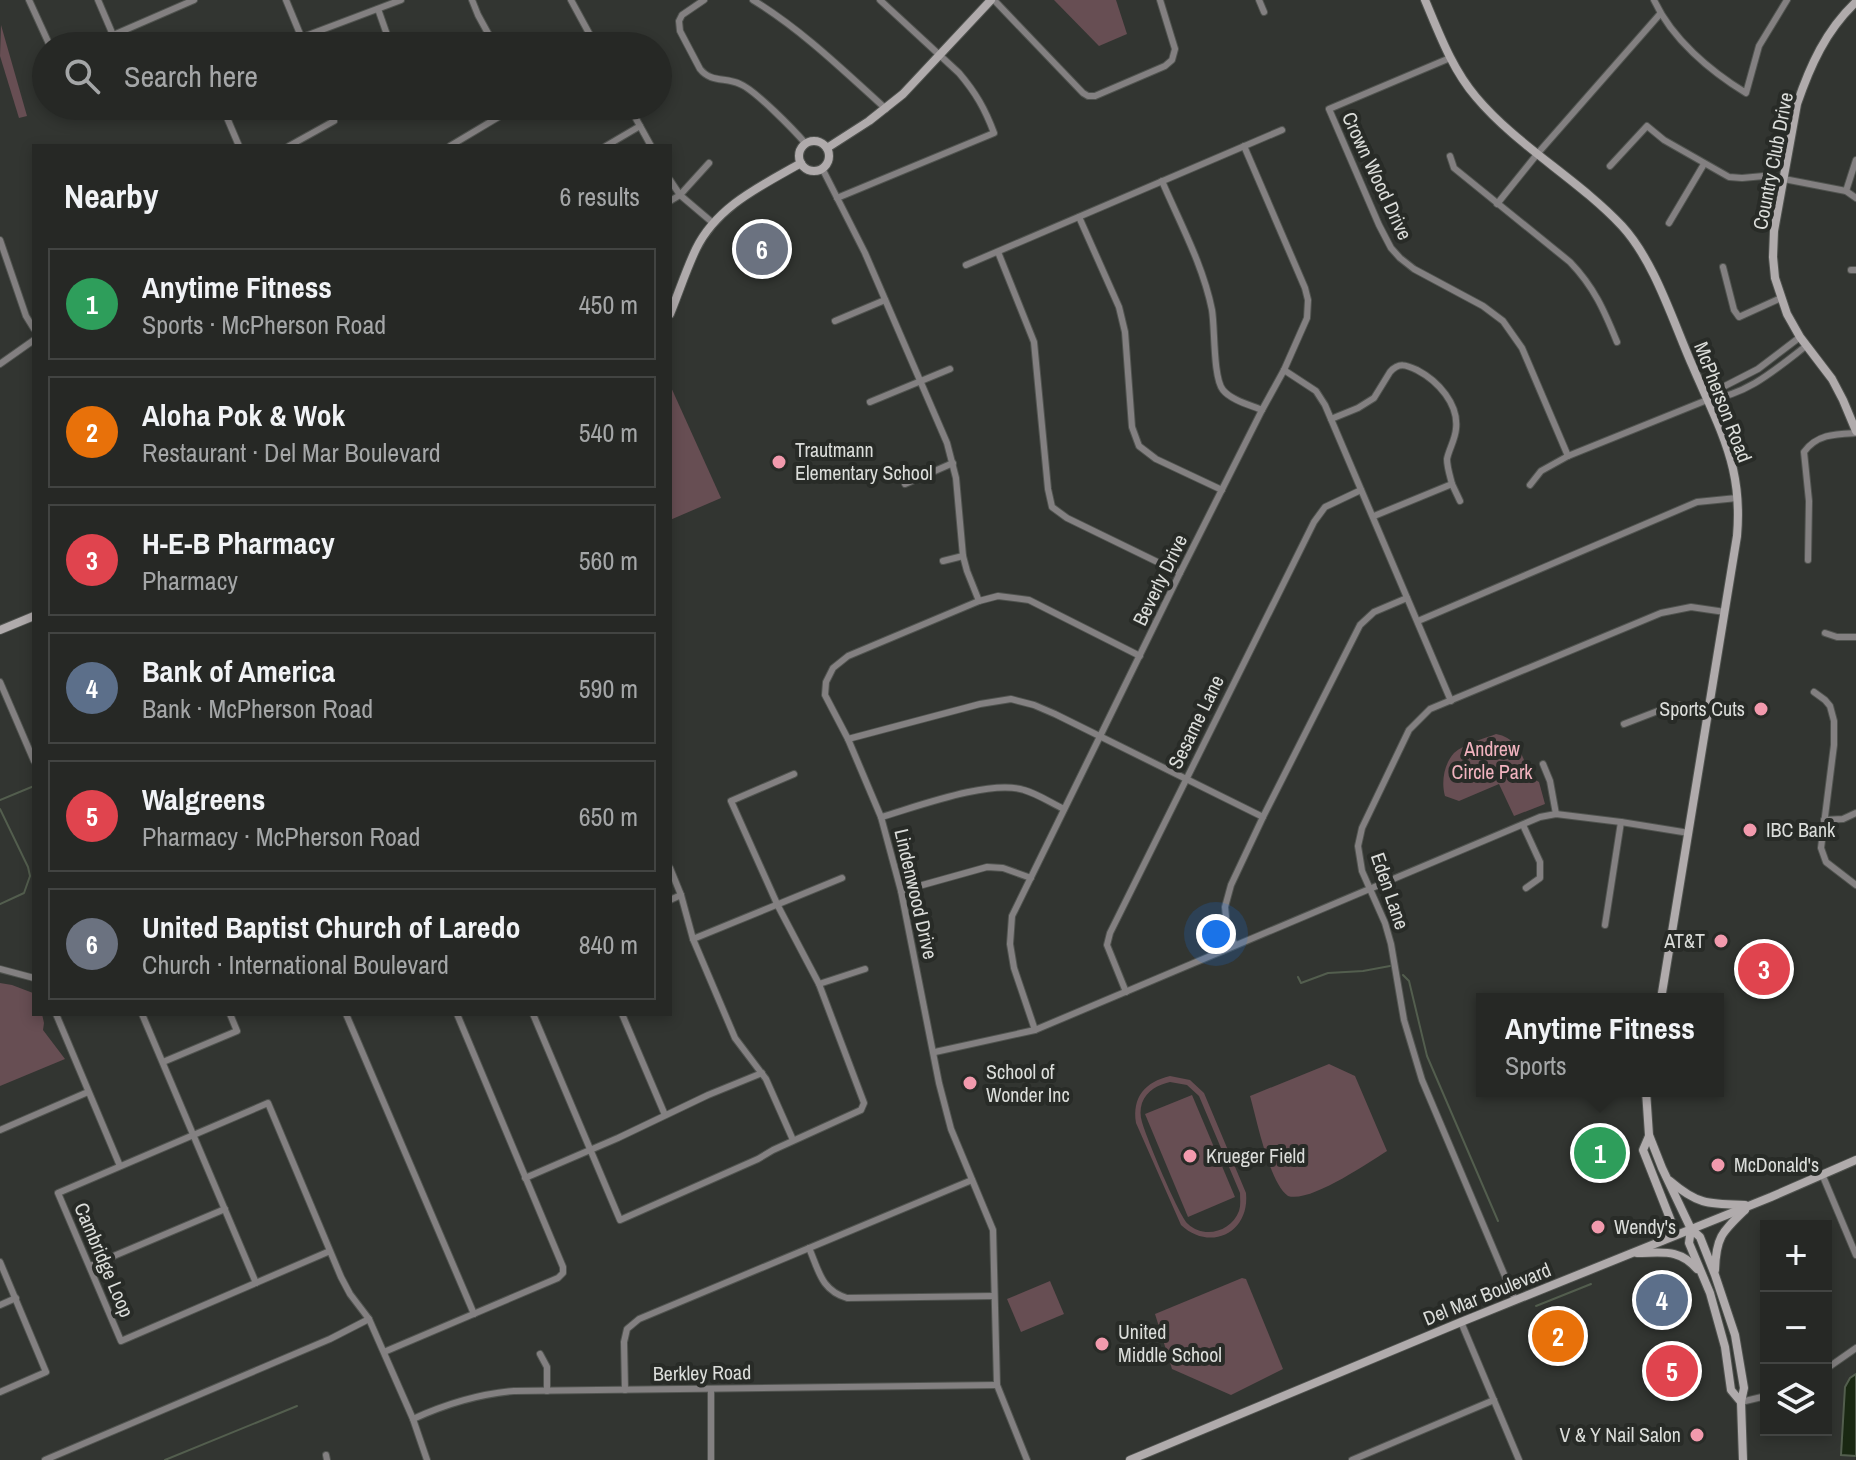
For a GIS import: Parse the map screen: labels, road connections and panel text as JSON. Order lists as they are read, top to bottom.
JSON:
{
  "streets": {
    "main road": ["Country Club Drive", "McPherson Road", "Del Mar Boulevard"],
    "street": [
      "Crown Wood Drive",
      "Beverly Drive",
      "Sesame Lane",
      "Eden Lane",
      "Lindenwood Drive",
      "Cambridge Loop",
      "Berkley Road"
    ]
  },
  "crossings": [
    ["Crown Wood Drive", "McPherson Road"],
    ["McPherson Road", "Eden Lane"],
    ["Beverly Drive", "Lindenwood Drive"],
    ["Eden Lane", "Del Mar Boulevard"],
    ["Lindenwood Drive", "Berkley Road"]
  ],
  "parks": ["Andrew Circle Park"],
  "places": [
    "Trautmann Elementary School",
    "Sports Cuts",
    "IBC Bank",
    "AT&T",
    "School of Wonder Inc",
    "Krueger Field",
    "McDonald's",
    "Wendy's",
    "United Middle School",
    "V & Y Nail Salon"
  ],
  "page": {
    "search": "Search here",
    "heading": ["Nearby", "6 results"],
    "pins": [
      "6",
      "3",
      "1",
      "4",
      "2",
      "5"
    ],
    "list": [
      {
        "mark": "1",
        "name": "Anytime Fitness",
        "note": "Sports · McPherson Road",
        "value": "450 m"
      },
      {
        "mark": "2",
        "name": "Aloha Pok & Wok",
        "note": "Restaurant · Del Mar Boulevard",
        "value": "540 m"
      },
      {
        "mark": "3",
        "name": "H-E-B Pharmacy",
        "note": "Pharmacy",
        "value": "560 m"
      },
      {
        "mark": "4",
        "name": "Bank of America",
        "note": "Bank · McPherson Road",
        "value": "590 m"
      },
      {
        "mark": "5",
        "name": "Walgreens",
        "note": "Pharmacy · McPherson Road",
        "value": "650 m"
      },
      {
        "mark": "6",
        "name": "United Baptist Church of Laredo",
        "note": "Church · International Boulevard",
        "value": "840 m"
      }
    ],
    "popup": ["Anytime Fitness", "Sports"],
    "map_buttons": ["+", "−"]
  }
}
